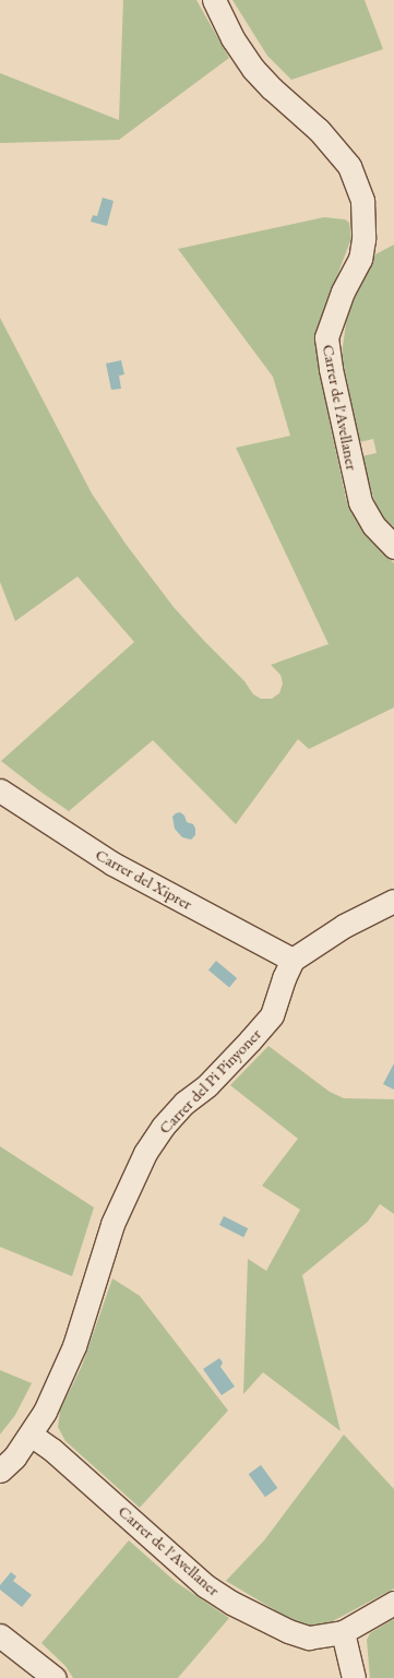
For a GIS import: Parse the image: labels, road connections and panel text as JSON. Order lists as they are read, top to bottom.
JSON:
{
  "streets": {
    "street": ["Carrer de l'Avellaner", "Carrer del Xiprer", "Carrer del Pi Pinyoner"]
  },
  "crossings": [
    ["Carrer de l'Avellaner", "Carrer del Pi Pinyoner"],
    ["Carrer del Xiprer", "Carrer del Pi Pinyoner"]
  ]
}
